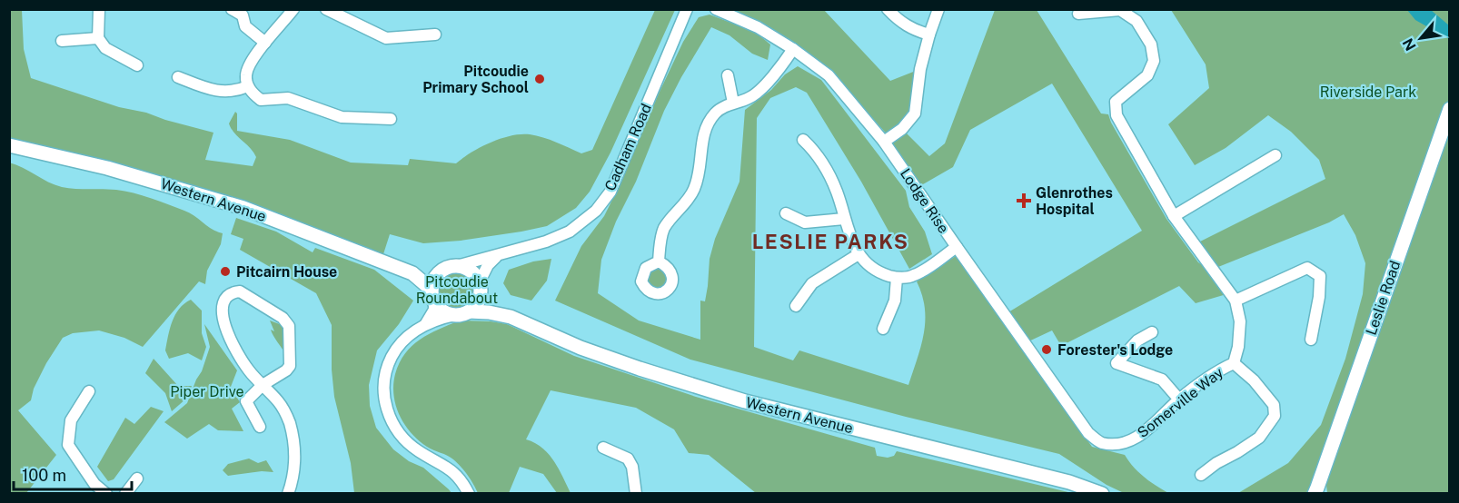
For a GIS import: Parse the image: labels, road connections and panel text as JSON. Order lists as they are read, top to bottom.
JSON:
{
  "streets": {
    "main road": ["Western Avenue", "Leslie Road"],
    "street": ["Cadham Road", "Lodge Rise", "Somerville Way"]
  },
  "crossings": [
    ["Cadham Road", "Western Avenue"],
    ["Lodge Rise", "Somerville Way"]
  ],
  "districts": ["LESLIE PARKS"],
  "parks": ["Riverside Park", "Pitcoudie Roundabout", "Piper Drive"],
  "places": {
    "other": ["Pitcoudie Primary School", "Pitcairn House", "Forester's Lodge"],
    "health": ["Glenrothes Hospital"]
  },
  "scale_bar": "100 m",
  "north": "bottom left"
}
